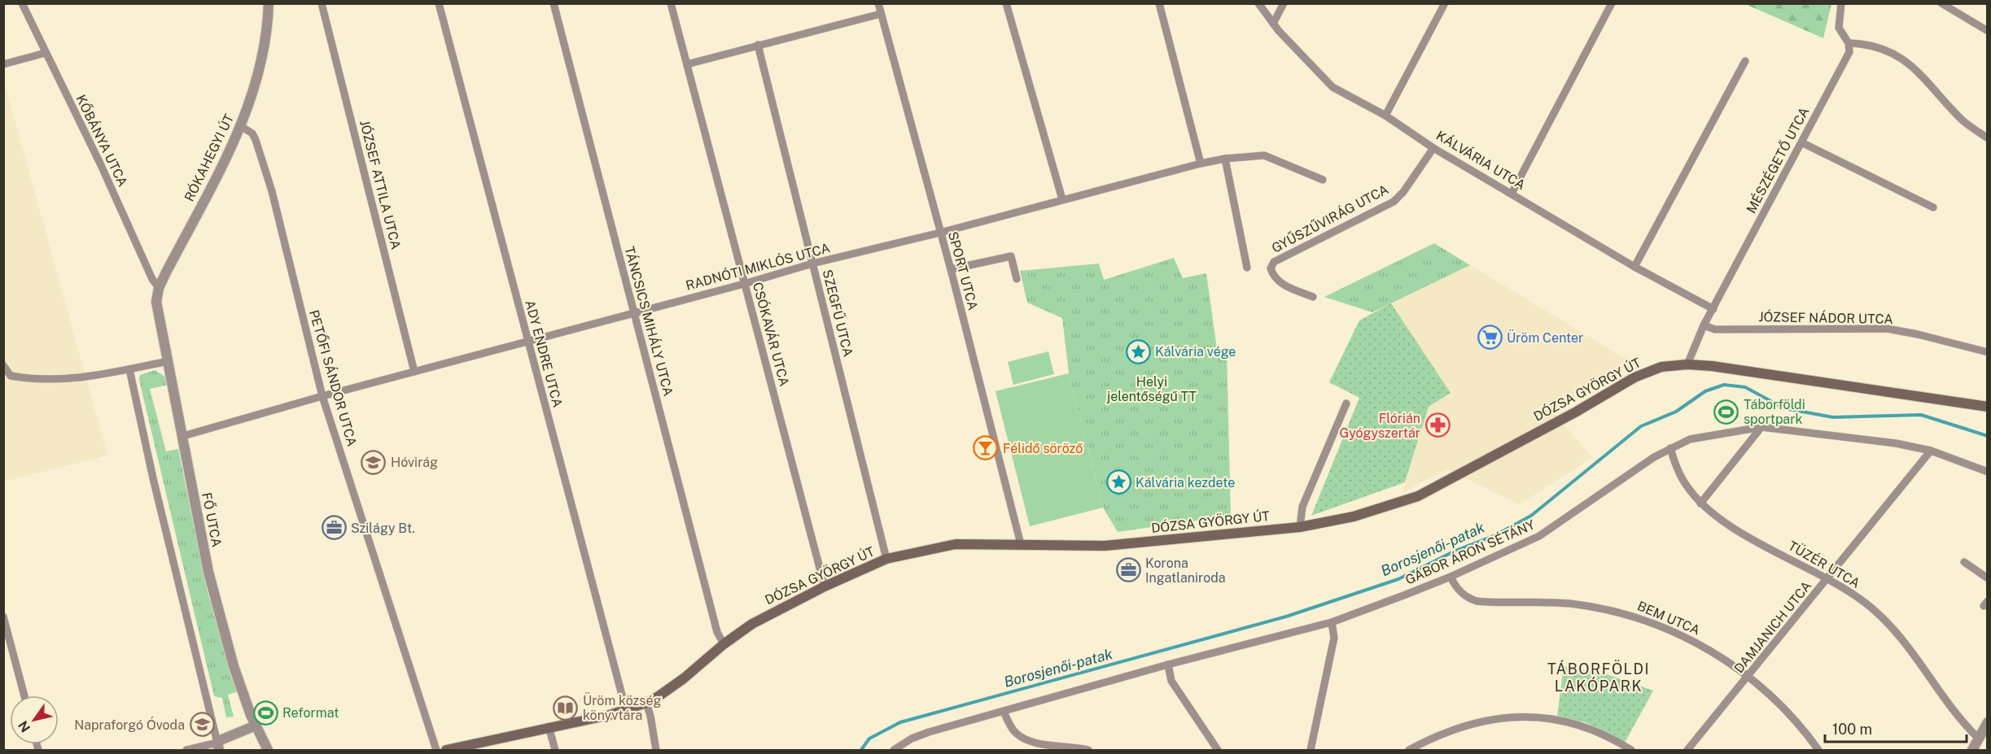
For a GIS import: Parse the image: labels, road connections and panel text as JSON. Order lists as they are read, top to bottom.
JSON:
{
  "streets": {
    "main road": ["DÓZSA GYÖRGY ÚT"],
    "street": [
      "KŐBÁNYA UTCA",
      "RÓKAHEGYI ÚT",
      "KÁLVÁRIA UTCA",
      "MÉSZÉGETŐ UTCA",
      "JÓZSEF ATTILA UTCA",
      "GYŰSZŰVIRÁG UTCA",
      "RADNÓTI MIKLÓS UTCA",
      "SPORT UTCA",
      "SZEGFŰ UTCA",
      "JÓZSEF NÁDOR UTCA",
      "TÁNCSICS MIHÁLY UTCA",
      "CSÓKAVÁR UTCA",
      "ADY ENDRE UTCA",
      "PETŐFI SÁNDOR UTCA",
      "FŐ UTCA",
      "GÁBOR ÁRON SÉTÁNY",
      "TÜZÉR UTCA",
      "BEM UTCA",
      "DAMJANICH UTCA"
    ]
  },
  "crossings": [
    ["KŐBÁNYA UTCA", "RÓKAHEGYI ÚT"],
    ["KŐBÁNYA UTCA", "FŐ UTCA"],
    ["RÓKAHEGYI ÚT", "PETŐFI SÁNDOR UTCA"],
    ["RÓKAHEGYI ÚT", "FŐ UTCA"],
    ["KÁLVÁRIA UTCA", "MÉSZÉGETŐ UTCA"],
    ["KÁLVÁRIA UTCA", "GYŰSZŰVIRÁG UTCA"],
    ["MÉSZÉGETŐ UTCA", "JÓZSEF NÁDOR UTCA"],
    ["JÓZSEF ATTILA UTCA", "RADNÓTI MIKLÓS UTCA"],
    ["RADNÓTI MIKLÓS UTCA", "SPORT UTCA"],
    ["RADNÓTI MIKLÓS UTCA", "SZEGFŰ UTCA"],
    ["RADNÓTI MIKLÓS UTCA", "TÁNCSICS MIHÁLY UTCA"],
    ["RADNÓTI MIKLÓS UTCA", "CSÓKAVÁR UTCA"],
    ["RADNÓTI MIKLÓS UTCA", "ADY ENDRE UTCA"],
    ["RADNÓTI MIKLÓS UTCA", "PETŐFI SÁNDOR UTCA"],
    ["RADNÓTI MIKLÓS UTCA", "FŐ UTCA"],
    ["SPORT UTCA", "DÓZSA GYÖRGY ÚT"],
    ["SZEGFŰ UTCA", "DÓZSA GYÖRGY ÚT"],
    ["TÁNCSICS MIHÁLY UTCA", "DÓZSA GYÖRGY ÚT"],
    ["CSÓKAVÁR UTCA", "DÓZSA GYÖRGY ÚT"],
    ["ADY ENDRE UTCA", "DÓZSA GYÖRGY ÚT"],
    ["GÁBOR ÁRON SÉTÁNY", "TÜZÉR UTCA"],
    ["GÁBOR ÁRON SÉTÁNY", "BEM UTCA"],
    ["GÁBOR ÁRON SÉTÁNY", "DAMJANICH UTCA"],
    ["TÜZÉR UTCA", "DAMJANICH UTCA"],
    ["BEM UTCA", "DAMJANICH UTCA"]
  ],
  "districts": ["TÁBORFÖLDI LAKÓPARK"],
  "water": ["Borosjenői-patak"],
  "parks": ["Helyi jelentőségű TT"],
  "places": {
    "supermarket": ["Üröm Center"],
    "place": ["Kálvária vége", "Kálvária kezdete"],
    "sports": ["Táborföldi sportpark", "Reformat"],
    "pharmacy": ["Flórián Gyógyszertár"],
    "bar": ["Félidő söröző"],
    "school or university": ["Hóvirág", "Napraforgó Óvoda"],
    "office": ["Szilágy Bt.", "Korona Ingatlaniroda"],
    "library": ["Üröm község könyvtára"]
  },
  "scale_bar": "100 m",
  "north": "bottom left"
}
